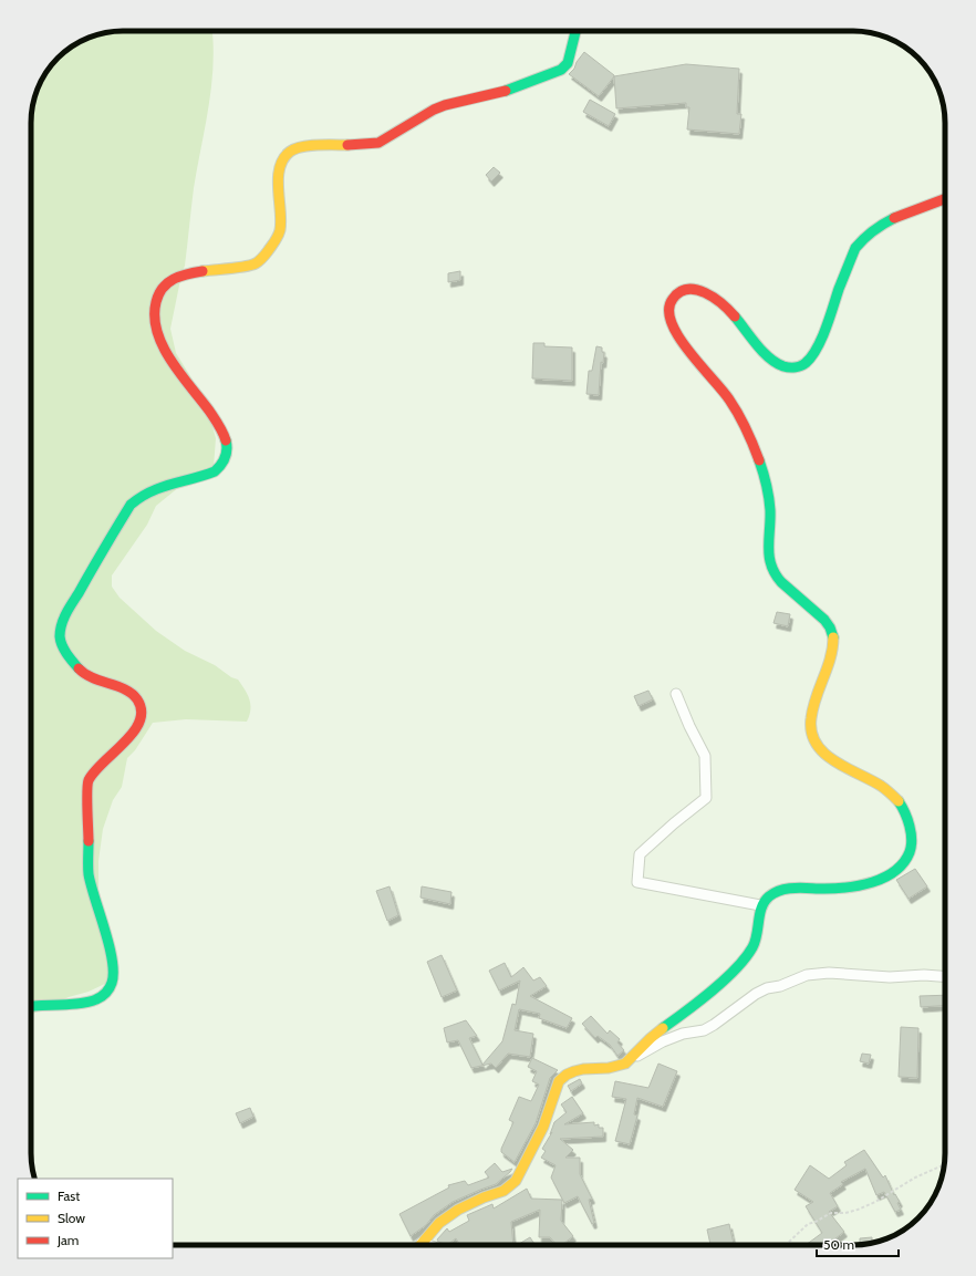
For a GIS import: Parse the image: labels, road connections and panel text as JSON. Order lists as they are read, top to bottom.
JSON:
{
  "legend": ["Fast", "Slow", "Jam"],
  "scale_bar": "50 m"
}
